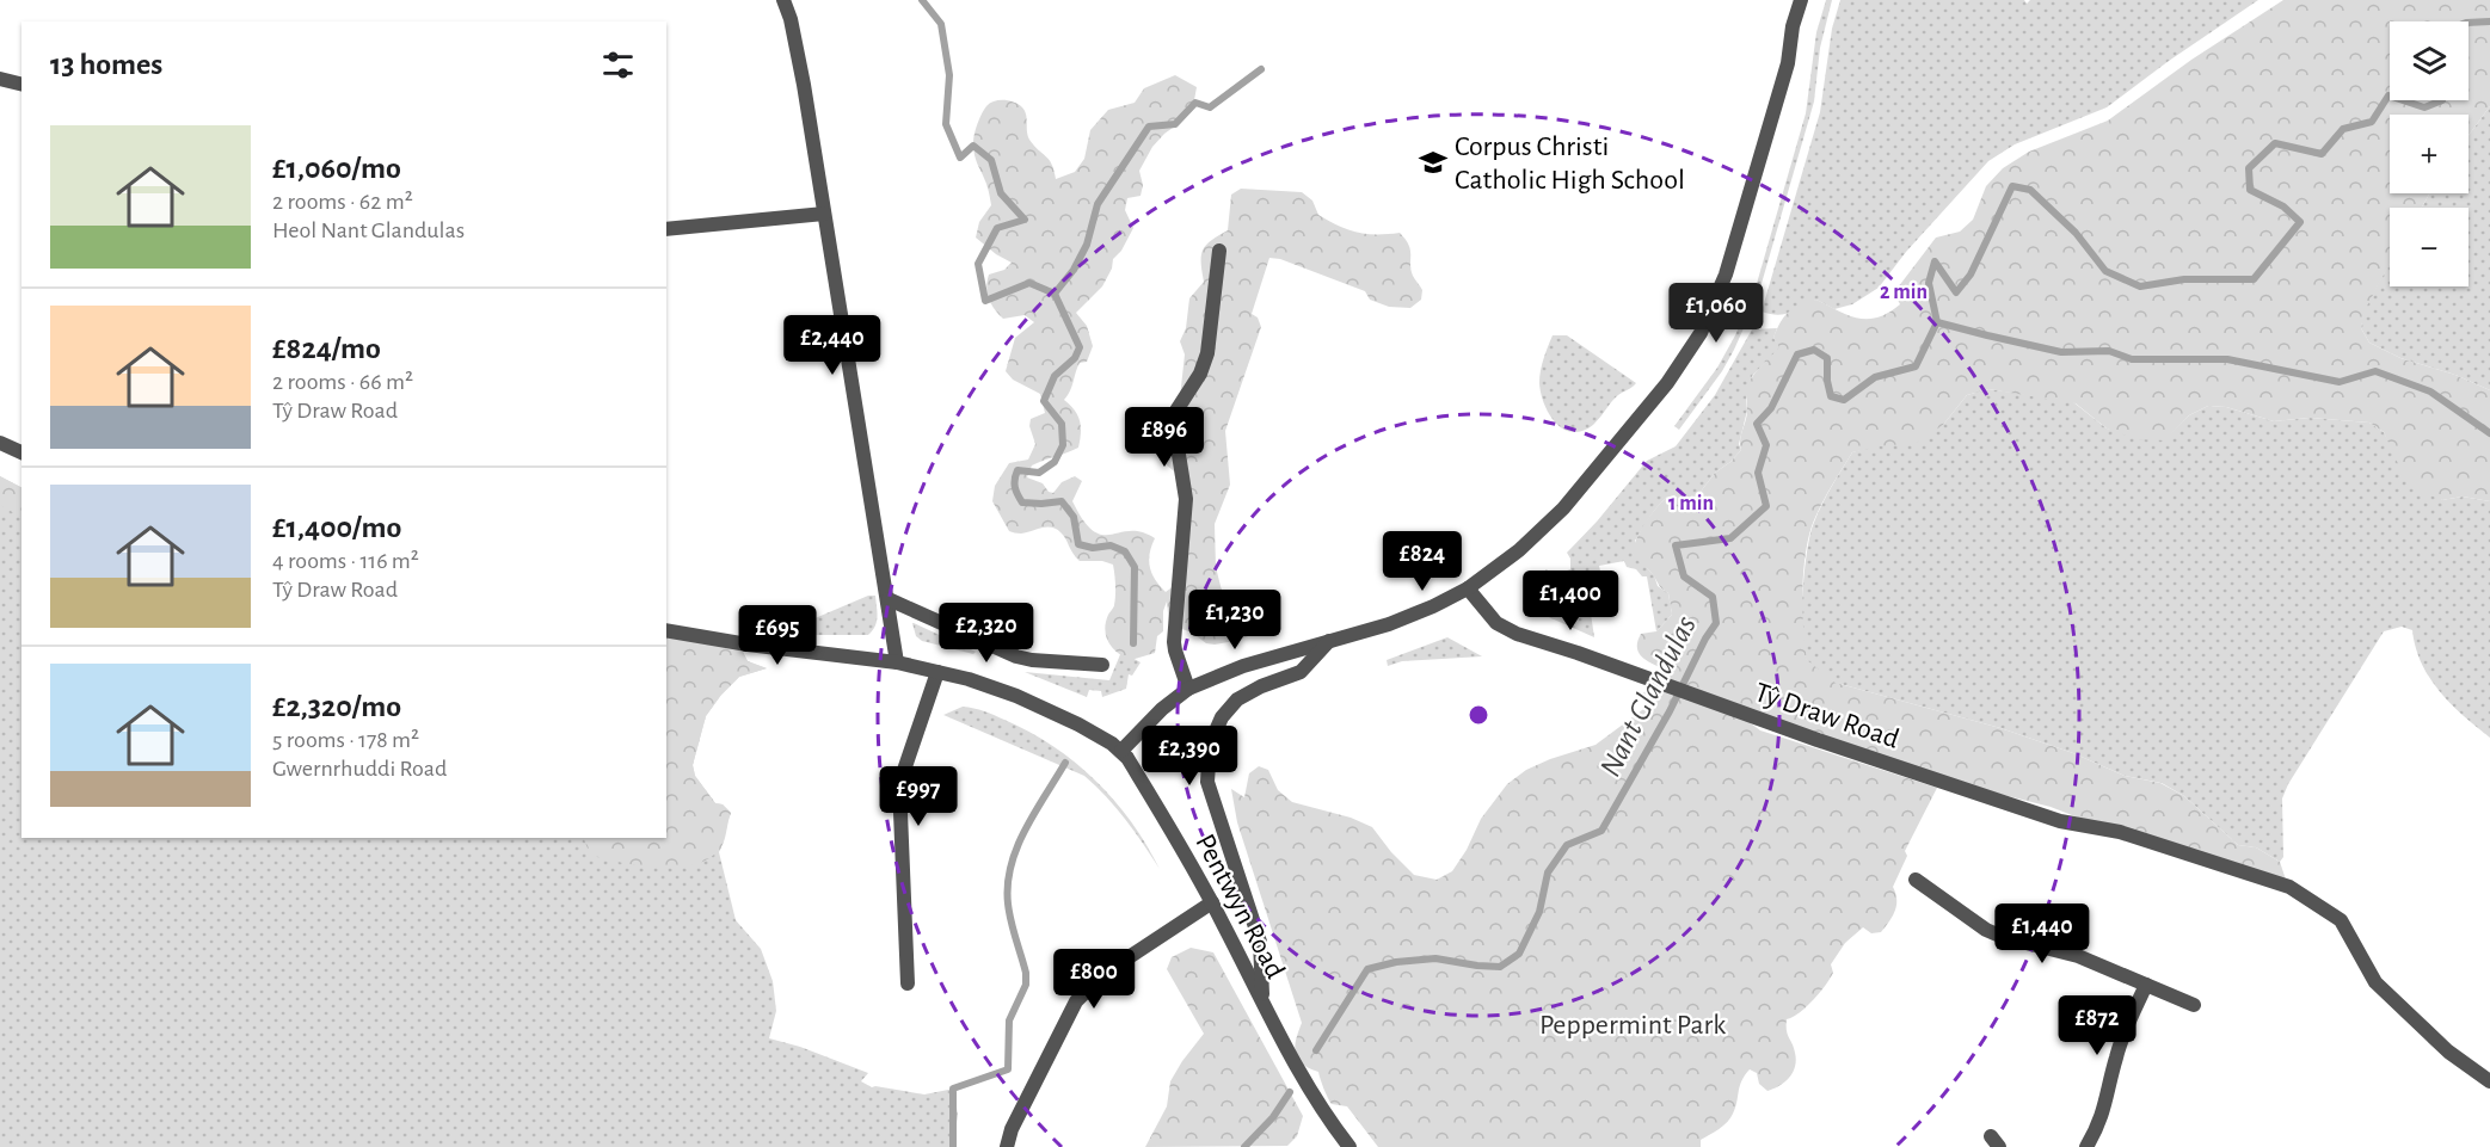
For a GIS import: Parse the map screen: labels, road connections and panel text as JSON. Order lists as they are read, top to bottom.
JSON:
{
  "streets": {
    "street": ["Tŷ Draw Road", "Pentwyn Road"]
  },
  "water": ["Nant Glandulas"],
  "parks": ["Peppermint Park"],
  "places": {
    "school or university": ["Corpus Christi Catholic High School"]
  },
  "page": {
    "map_buttons": ["+", "−"],
    "heading": "13 homes",
    "list": [
      {
        "name": "£1,060/mo",
        "note": "2 rooms · 62 m² · Heol Nant Glandulas"
      },
      {
        "name": "£824/mo",
        "note": "2 rooms · 66 m² · Tŷ Draw Road"
      },
      {
        "name": "£1,400/mo",
        "note": "4 rooms · 116 m² · Tŷ Draw Road"
      },
      {
        "name": "£2,320/mo",
        "note": "5 rooms · 178 m² · Gwernrhuddi Road"
      }
    ],
    "price": [
      "£1,060",
      "£2,440",
      "£896",
      "£824",
      "£1,400",
      "£1,230",
      "£2,320",
      "£695",
      "£2,390",
      "£997",
      "£1,440",
      "£800",
      "£872"
    ]
  },
  "rings": ["2 min", "1 min"]
}
